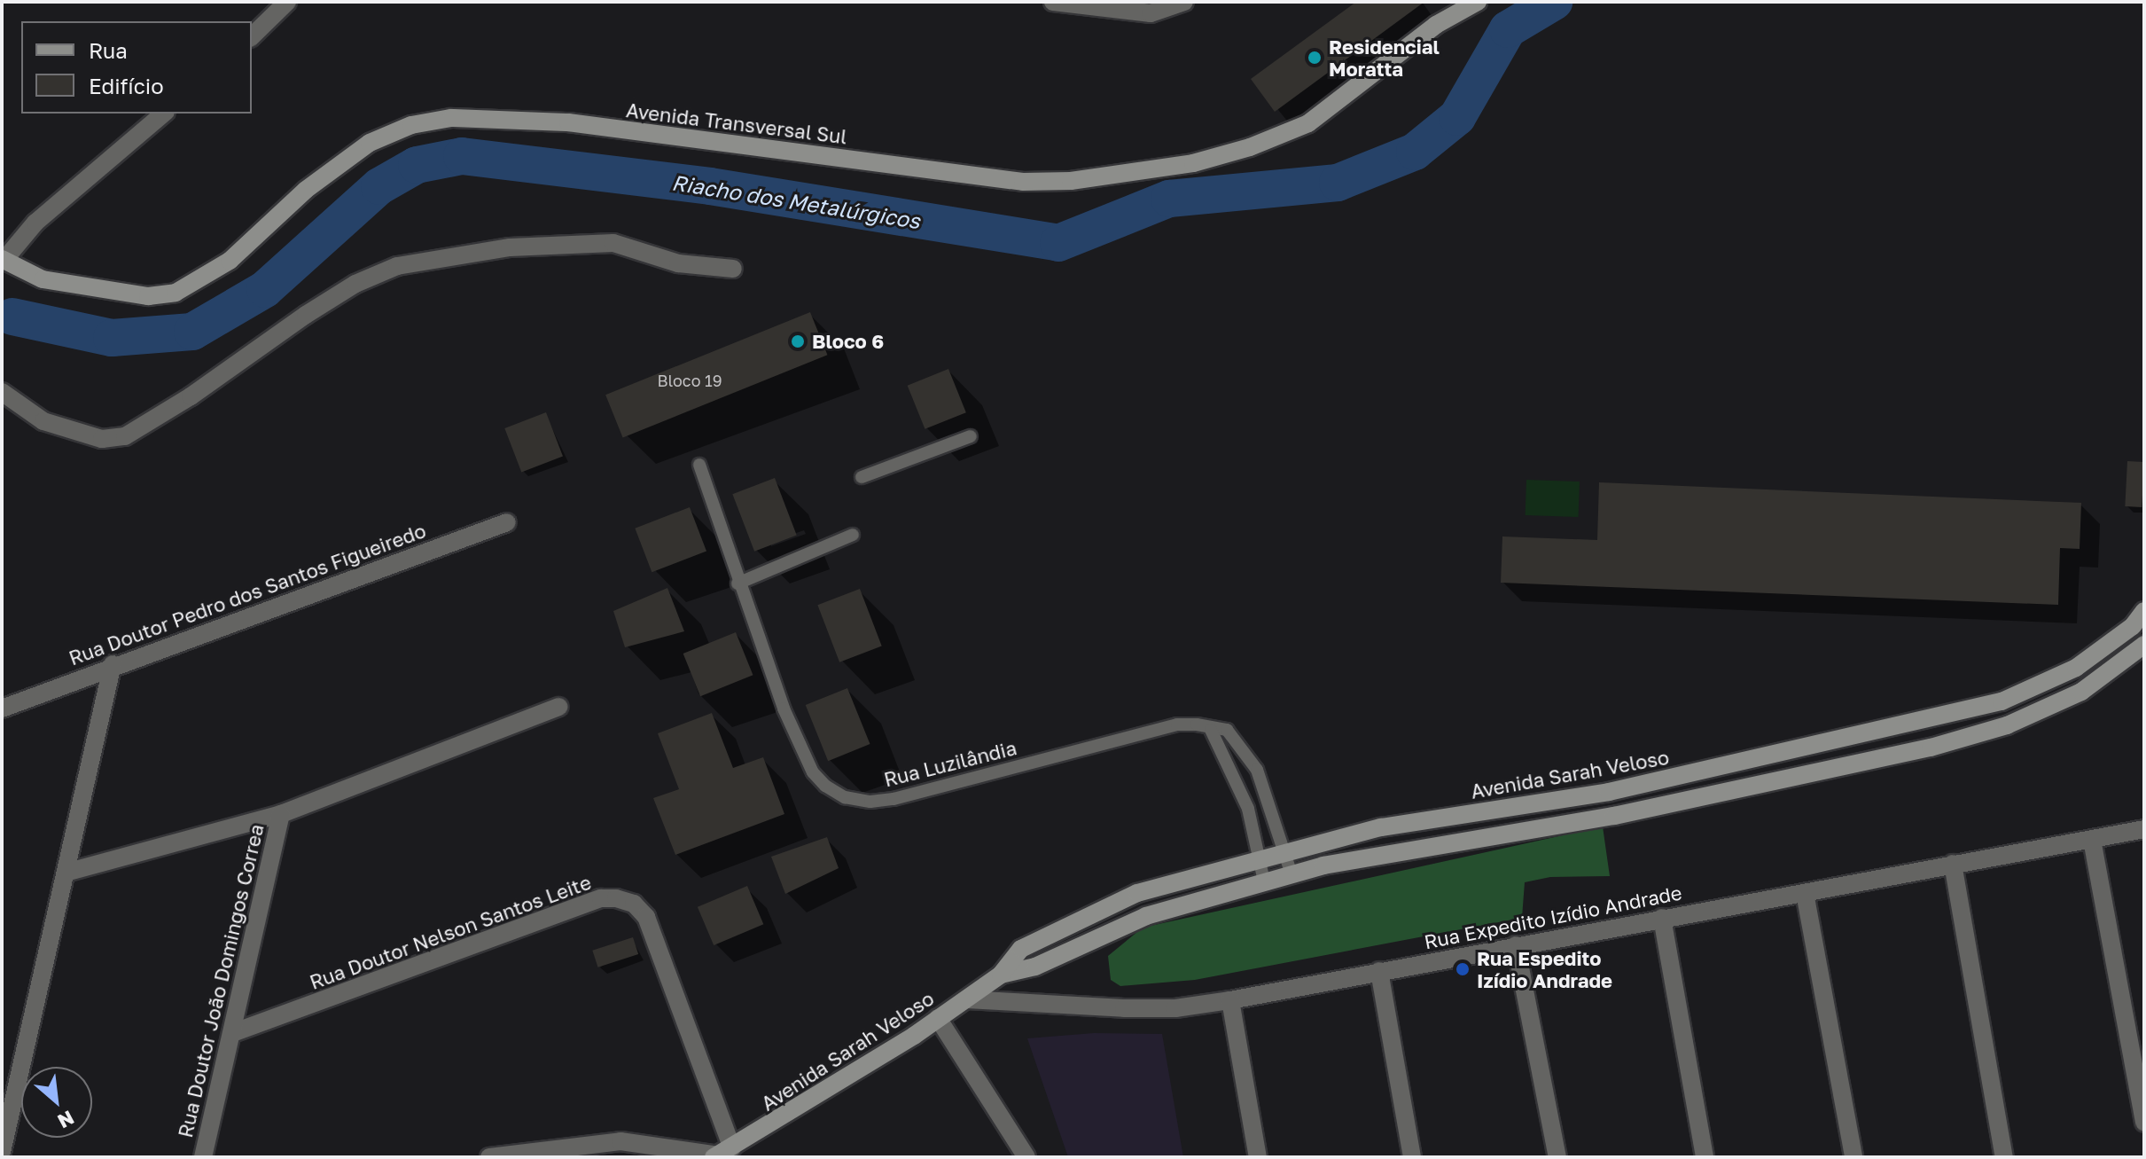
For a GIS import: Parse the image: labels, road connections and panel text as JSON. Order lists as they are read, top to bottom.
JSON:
{
  "streets": {
    "main road": ["Avenida Transversal Sul", "Avenida Sarah Veloso"],
    "street": [
      "Rua Doutor Pedro dos Santos Figueiredo",
      "Rua Expedito Izídio Andrade",
      "Rua Doutor Nelson Santos Leite",
      "Rua Doutor João Domingos Correa"
    ],
    "lane": ["Rua Luzilândia"]
  },
  "crossings": [
    ["Rua Luzilândia", "Avenida Sarah Veloso"],
    ["Avenida Sarah Veloso", "Rua Expedito Izídio Andrade"],
    ["Avenida Sarah Veloso", "Rua Doutor Nelson Santos Leite"],
    ["Rua Doutor Nelson Santos Leite", "Rua Doutor João Domingos Correa"]
  ],
  "water": ["Riacho dos Metalúrgicos"],
  "places": ["Residencial Moratta", "Bloco 6", "Rua Espedito Izídio Andrade"],
  "house_numbers": ["Bloco 19"],
  "legend": ["Rua", "Edifício"],
  "north": "bottom right"
}
